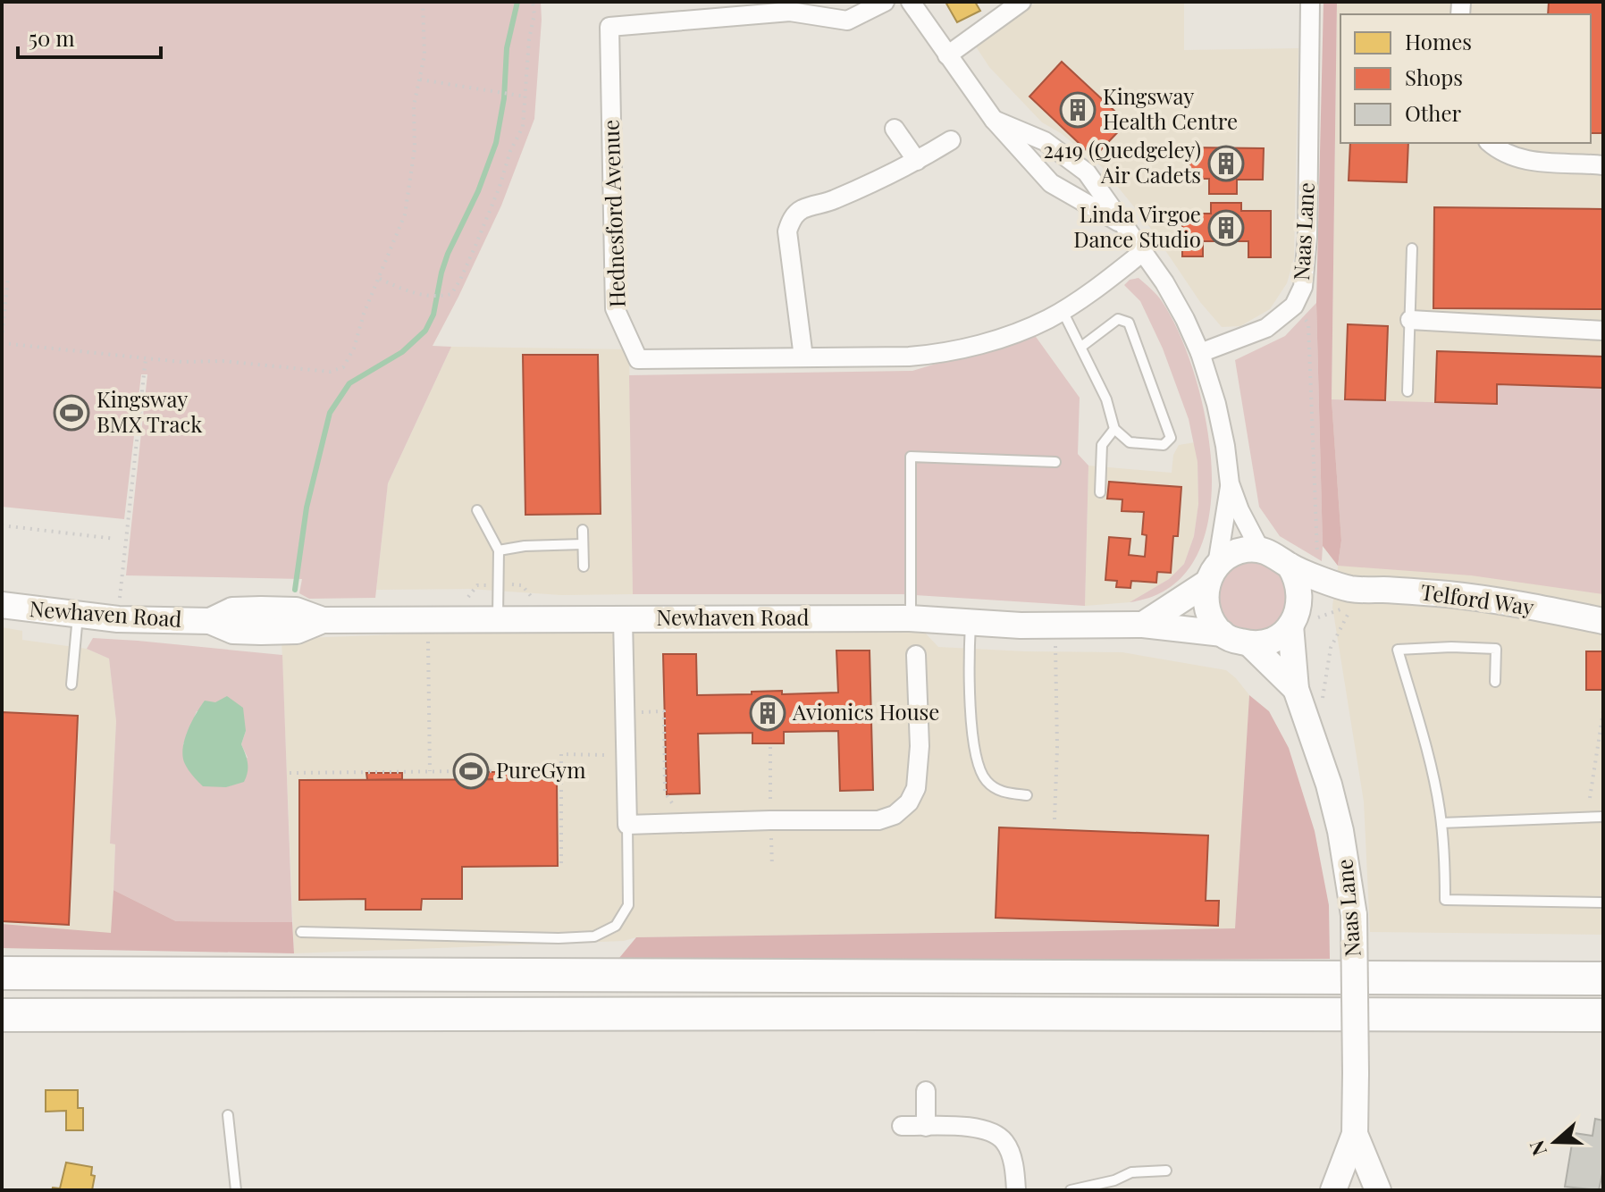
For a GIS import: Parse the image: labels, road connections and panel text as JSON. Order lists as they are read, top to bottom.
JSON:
{
  "streets": {
    "street": [
      "Hednesford Avenue",
      "Naas Lane",
      "Telford Way",
      "Newhaven Road"
    ]
  },
  "crossings": [
    ["Naas Lane", "Telford Way"],
    ["Naas Lane", "Newhaven Road"],
    ["Telford Way", "Newhaven Road"]
  ],
  "places": {
    "building": [
      "Kingsway Health Centre",
      "2419 (Quedgeley) Air Cadets",
      "Linda Virgoe Dance Studio",
      "Avionics House"
    ],
    "sports": ["Kingsway BMX Track", "PureGym"]
  },
  "legend": ["Homes", "Shops", "Other"],
  "scale_bar": "50 m",
  "north": "left"
}
